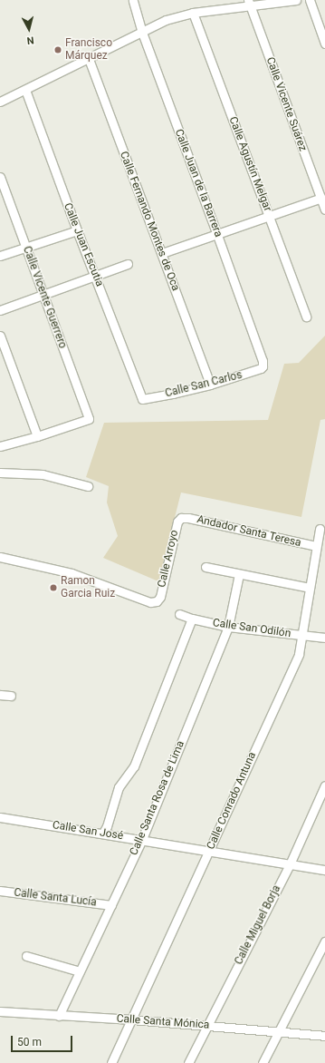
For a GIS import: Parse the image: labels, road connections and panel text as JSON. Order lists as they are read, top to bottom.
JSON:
{
  "streets": {
    "street": [
      "Calle Vicente Suárez",
      "Calle Agustín Melgar",
      "Calle Juan de la Barrera",
      "Calle Fernando Montes de Oca",
      "Calle Juan Escutia",
      "Calle Vicente Guerrero",
      "Calle San Carlos",
      "Andador Santa Teresa",
      "Calle Arroyo",
      "Calle San Odilón",
      "Calle Santa Rosa de Lima",
      "Calle Conrado Antuna",
      "Calle San José",
      "Calle Santa Lucía",
      "Calle Miguel Borja",
      "Calle Santa Mónica"
    ]
  },
  "crossings": [
    ["Calle Juan de la Barrera", "Calle San Carlos"],
    ["Calle Fernando Montes de Oca", "Calle San Carlos"],
    ["Calle Juan Escutia", "Calle San Carlos"],
    ["Andador Santa Teresa", "Calle Arroyo"],
    ["Andador Santa Teresa", "Calle Conrado Antuna"],
    ["Calle San Odilón", "Calle Santa Rosa de Lima"],
    ["Calle San Odilón", "Calle Conrado Antuna"],
    ["Calle Santa Rosa de Lima", "Calle San José"],
    ["Calle Santa Rosa de Lima", "Calle Santa Lucía"],
    ["Calle Santa Rosa de Lima", "Calle Santa Mónica"],
    ["Calle Conrado Antuna", "Calle San José"],
    ["Calle Conrado Antuna", "Calle Santa Mónica"],
    ["Calle San José", "Calle Miguel Borja"],
    ["Calle Miguel Borja", "Calle Santa Mónica"]
  ],
  "places": ["Francisco Márquez", "Ramon Garcia Ruiz"],
  "scale_bar": "50 m",
  "north": "bottom"
}
